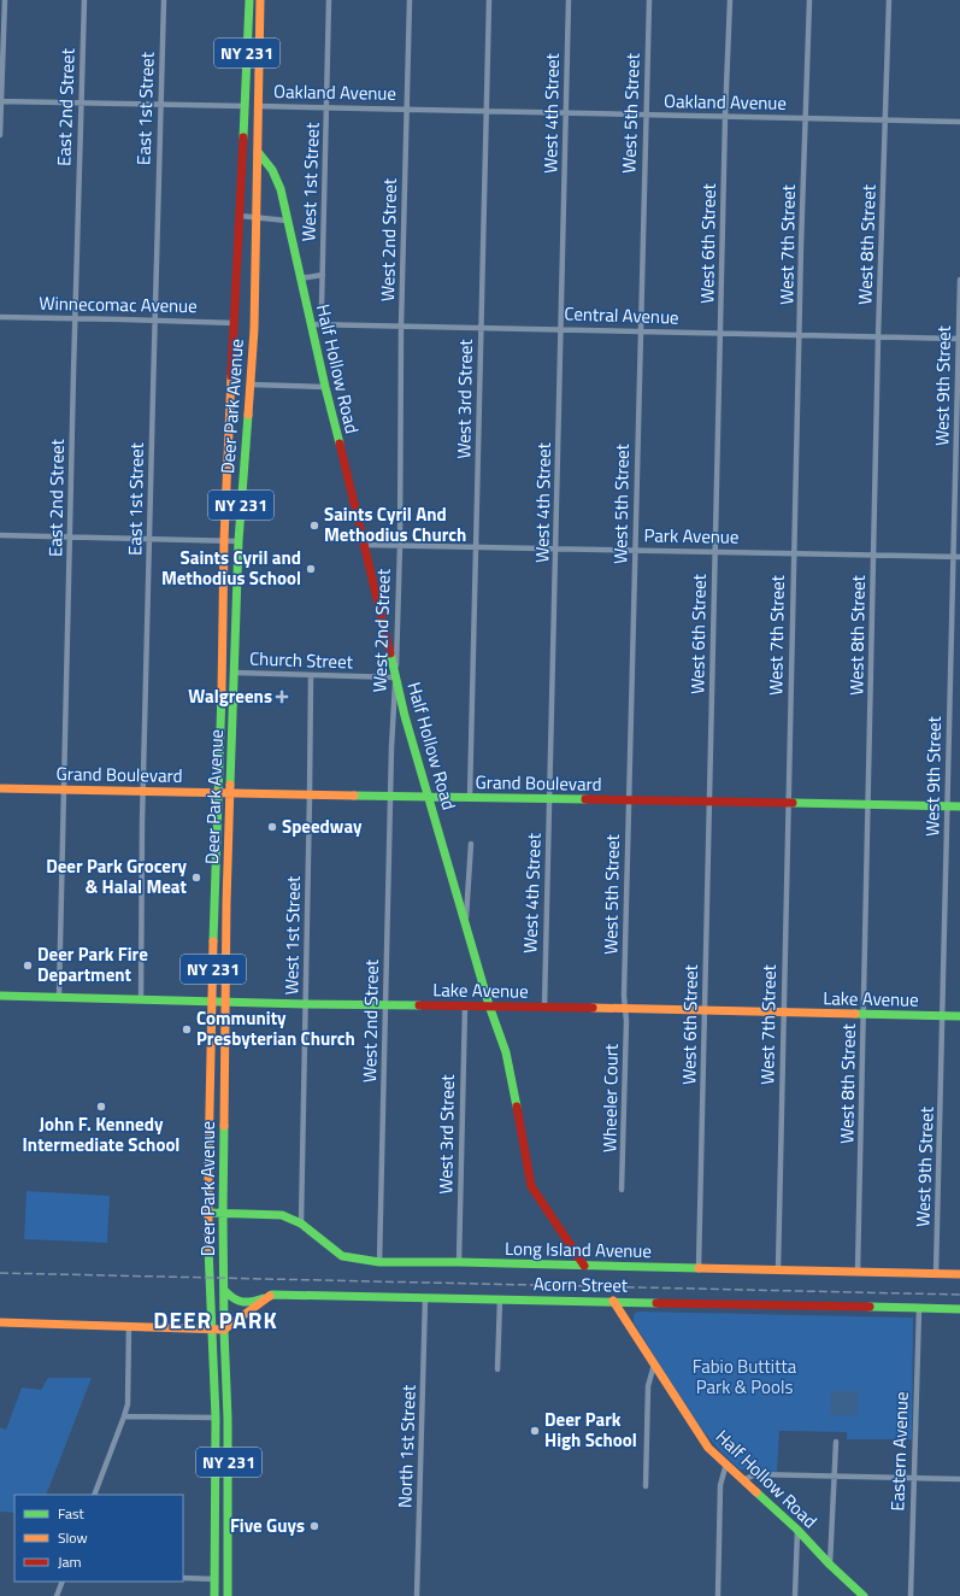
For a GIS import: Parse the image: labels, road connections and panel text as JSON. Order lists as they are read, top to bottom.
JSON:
{
  "streets": {
    "street": [
      "NY 231",
      "Oakland Avenue",
      "East 2nd Street",
      "East 1st Street",
      "West 4th Street",
      "West 5th Street",
      "West 1st Street",
      "West 2nd Street",
      "West 6th Street",
      "West 7th Street",
      "West 8th Street",
      "Winnecomac Avenue",
      "Central Avenue",
      "Half Hollow Road",
      "West 9th Street",
      "West 3rd Street",
      "Deer Park Avenue",
      "Park Avenue",
      "Church Street",
      "Grand Boulevard",
      "Lake Avenue",
      "Wheeler Court",
      "Long Island Avenue",
      "Acorn Street",
      "North 1st Street",
      "Eastern Avenue"
    ]
  },
  "crossings": [
    ["Oakland Avenue", "West 4th Street"],
    ["Oakland Avenue", "West 5th Street"],
    ["Oakland Avenue", "West 1st Street"],
    ["Oakland Avenue", "West 2nd Street"],
    ["Oakland Avenue", "West 6th Street"],
    ["Oakland Avenue", "West 7th Street"],
    ["Oakland Avenue", "West 8th Street"],
    ["Oakland Avenue", "West 3rd Street"],
    ["Oakland Avenue", "Deer Park Avenue"],
    ["East 2nd Street", "Winnecomac Avenue"],
    ["East 2nd Street", "Grand Boulevard"],
    ["East 2nd Street", "Lake Avenue"],
    ["East 1st Street", "Winnecomac Avenue"],
    ["East 1st Street", "Grand Boulevard"],
    ["East 1st Street", "Lake Avenue"],
    ["West 4th Street", "Central Avenue"],
    ["West 4th Street", "Park Avenue"],
    ["West 4th Street", "Grand Boulevard"],
    ["West 4th Street", "Lake Avenue"],
    ["West 5th Street", "Central Avenue"],
    ["West 5th Street", "Park Avenue"],
    ["West 5th Street", "Grand Boulevard"],
    ["West 5th Street", "Lake Avenue"],
    ["West 5th Street", "Wheeler Court"],
    ["West 1st Street", "Church Street"],
    ["West 1st Street", "Grand Boulevard"],
    ["West 1st Street", "Lake Avenue"],
    ["West 1st Street", "Long Island Avenue"],
    ["West 2nd Street", "Central Avenue"],
    ["West 2nd Street", "Half Hollow Road"],
    ["West 2nd Street", "Park Avenue"],
    ["West 2nd Street", "Church Street"],
    ["West 2nd Street", "Grand Boulevard"],
    ["West 2nd Street", "Lake Avenue"],
    ["West 2nd Street", "Long Island Avenue"],
    ["West 6th Street", "Central Avenue"],
    ["West 6th Street", "Park Avenue"],
    ["West 6th Street", "Grand Boulevard"],
    ["West 6th Street", "Lake Avenue"],
    ["West 6th Street", "Long Island Avenue"],
    ["West 7th Street", "Central Avenue"],
    ["West 7th Street", "Park Avenue"],
    ["West 7th Street", "Grand Boulevard"],
    ["West 7th Street", "Lake Avenue"],
    ["West 7th Street", "Long Island Avenue"],
    ["West 8th Street", "Central Avenue"],
    ["West 8th Street", "Park Avenue"],
    ["West 8th Street", "Grand Boulevard"],
    ["West 8th Street", "Lake Avenue"],
    ["West 8th Street", "Long Island Avenue"],
    ["Winnecomac Avenue", "Deer Park Avenue"],
    ["Central Avenue", "Half Hollow Road"],
    ["Central Avenue", "West 9th Street"],
    ["Central Avenue", "West 3rd Street"],
    ["Half Hollow Road", "Deer Park Avenue"],
    ["Half Hollow Road", "Park Avenue"],
    ["Half Hollow Road", "Church Street"],
    ["Half Hollow Road", "Grand Boulevard"],
    ["Half Hollow Road", "Lake Avenue"],
    ["Half Hollow Road", "Long Island Avenue"],
    ["Half Hollow Road", "Acorn Street"],
    ["West 9th Street", "Park Avenue"],
    ["West 9th Street", "Grand Boulevard"],
    ["West 9th Street", "Lake Avenue"],
    ["West 9th Street", "Long Island Avenue"],
    ["West 3rd Street", "Park Avenue"],
    ["West 3rd Street", "Grand Boulevard"],
    ["West 3rd Street", "Lake Avenue"],
    ["West 3rd Street", "Long Island Avenue"],
    ["Deer Park Avenue", "Church Street"],
    ["Deer Park Avenue", "Grand Boulevard"],
    ["Deer Park Avenue", "Lake Avenue"],
    ["Deer Park Avenue", "Long Island Avenue"],
    ["Deer Park Avenue", "Acorn Street"],
    ["Lake Avenue", "Wheeler Court"],
    ["Acorn Street", "North 1st Street"],
    ["Acorn Street", "Eastern Avenue"]
  ],
  "districts": ["DEER PARK"],
  "parks": ["Fabio Buttitta Park & Pools"],
  "places": {
    "other": [
      "Saints Cyril And Methodius Church",
      "Saints Cyril and Methodius School",
      "Speedway",
      "Deer Park Grocery & Halal Meat",
      "Deer Park Fire Department",
      "Community Presbyterian Church",
      "John F. Kennedy Intermediate School",
      "Deer Park High School",
      "Five Guys"
    ],
    "health": ["Walgreens"]
  },
  "legend": ["Fast", "Slow", "Jam"]
}
